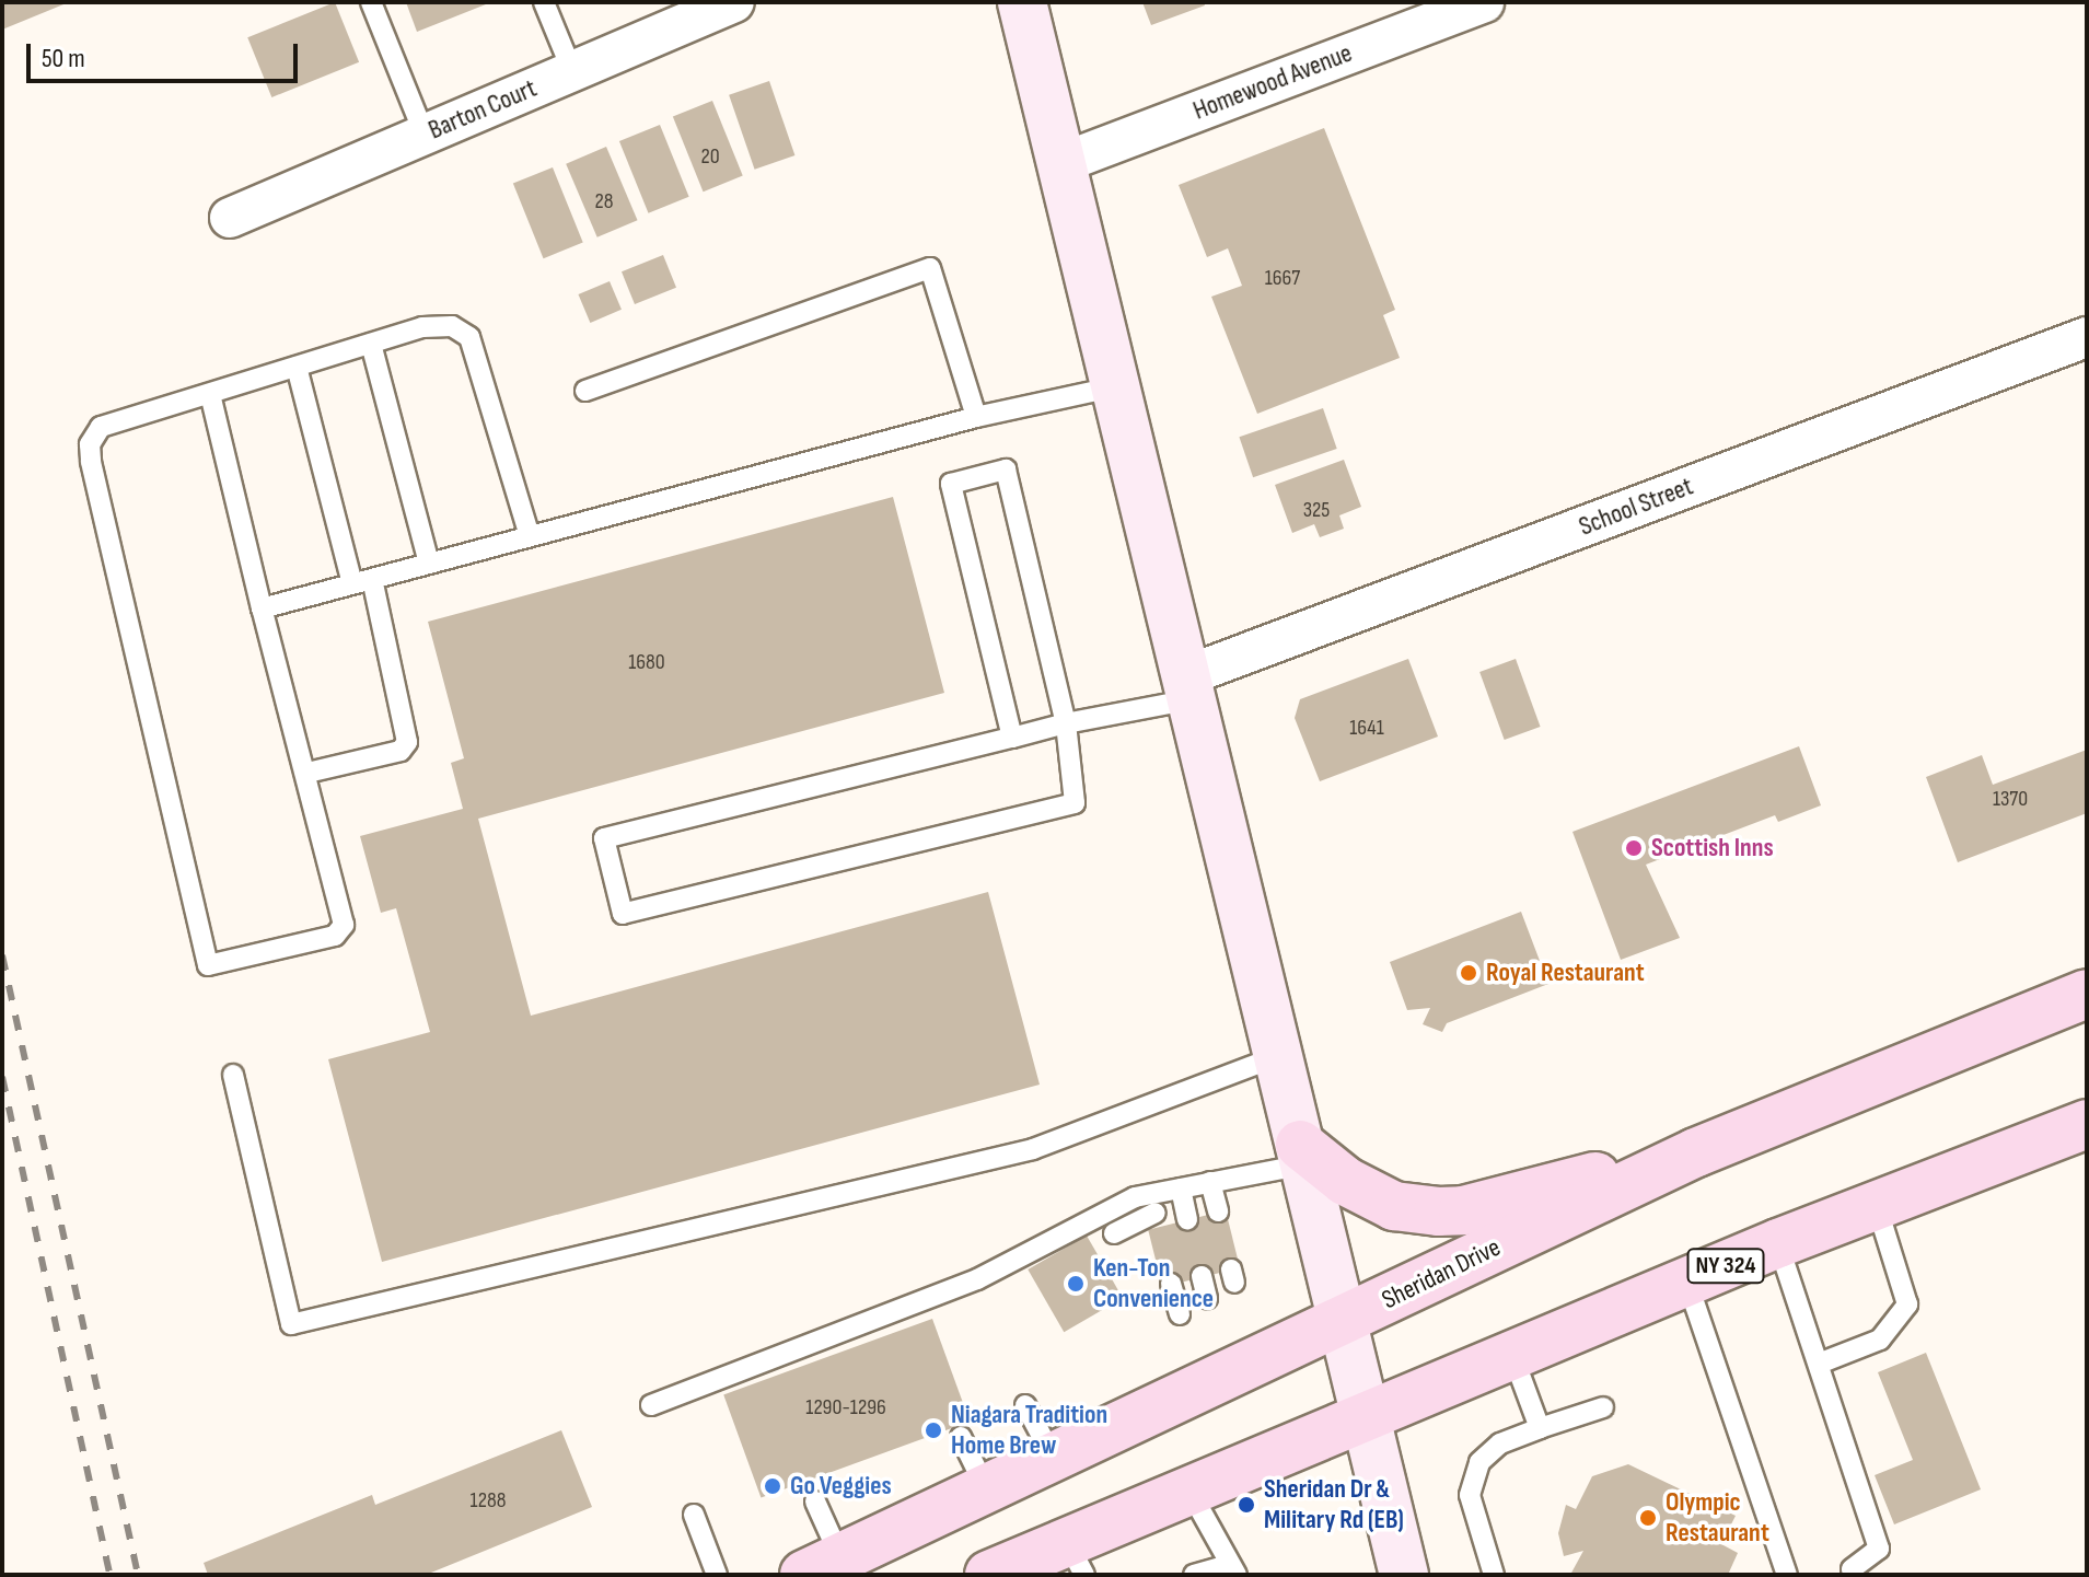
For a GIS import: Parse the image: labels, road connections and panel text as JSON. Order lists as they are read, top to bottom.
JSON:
{
  "streets": {
    "main road": ["NY 324", "Sheridan Drive"],
    "street": ["Homewood Avenue", "Barton Court", "School Street"]
  },
  "places": [
    "Scottish Inns",
    "Royal Restaurant",
    "Ken-Ton Convenience",
    "Niagara Tradition Home Brew",
    "Go Veggies",
    "Sheridan Dr & Military Rd (EB)",
    "Olympic Restaurant"
  ],
  "house_numbers": [
    "20",
    "28",
    "1667",
    "325",
    "1680",
    "1641",
    "1370",
    "1290-1296",
    "1288"
  ],
  "scale_bar": "50 m"
}
